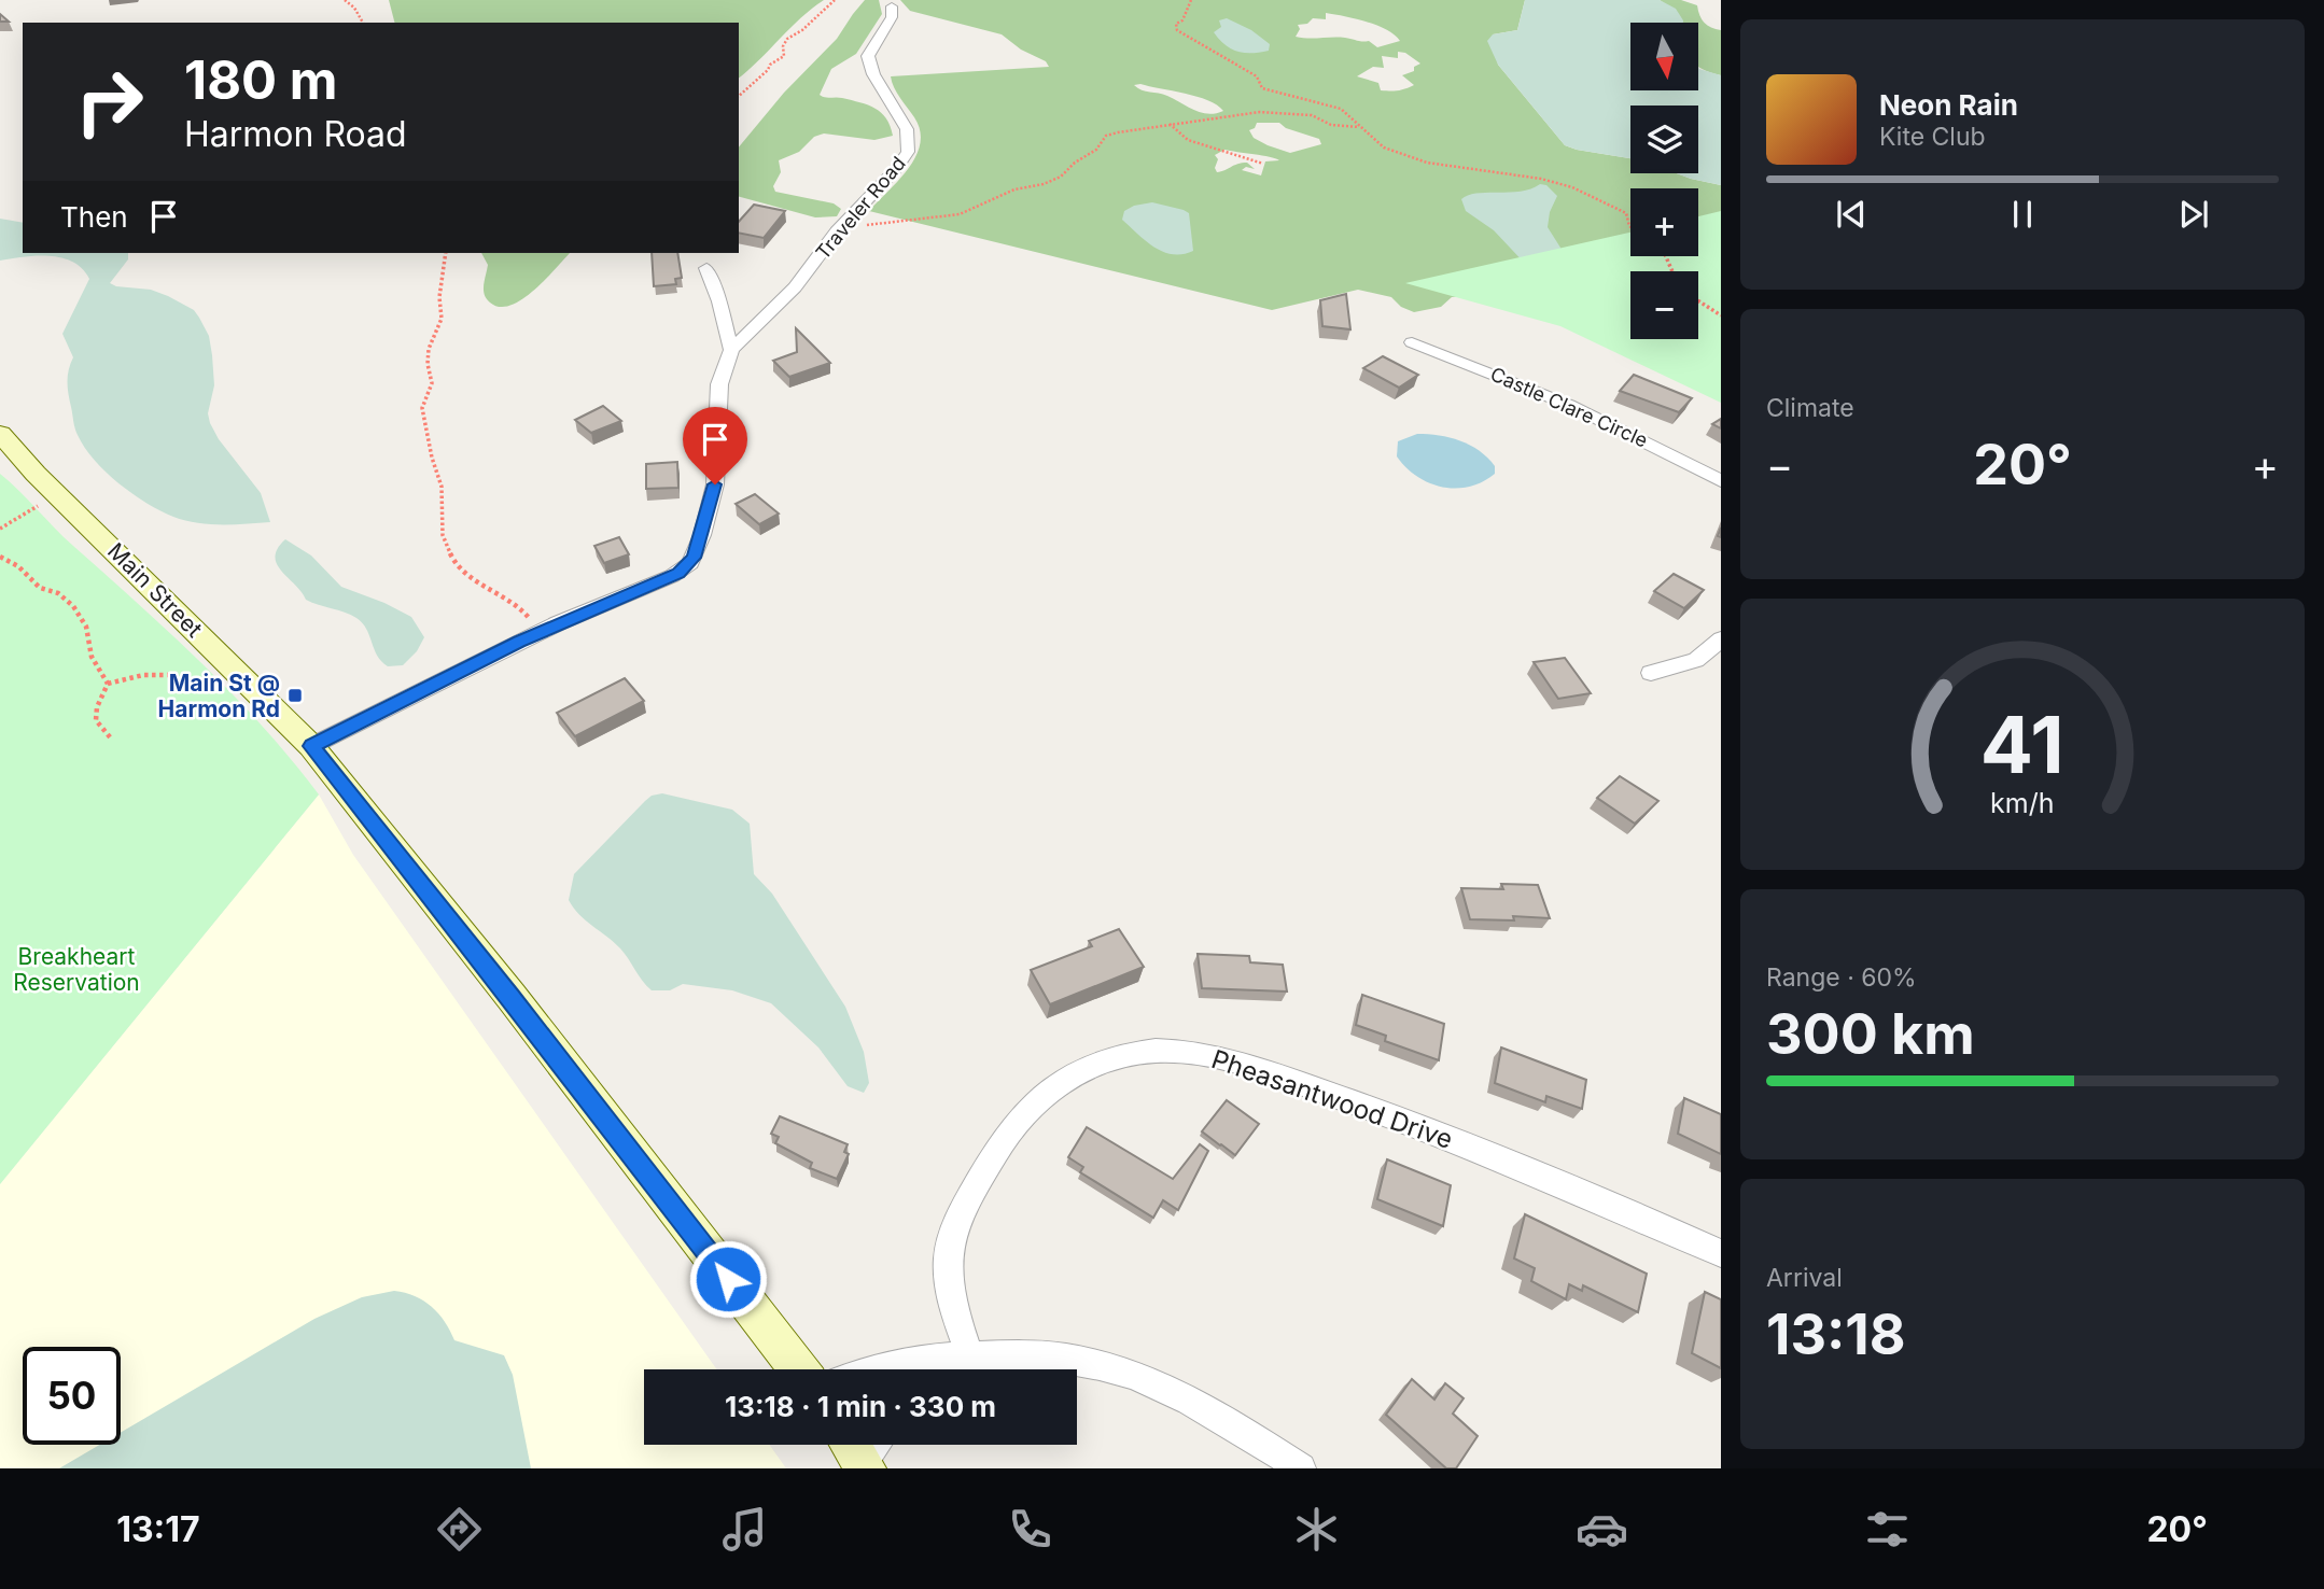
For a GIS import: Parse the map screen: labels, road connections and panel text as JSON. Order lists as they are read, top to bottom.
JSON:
{
  "streets": {
    "main road": ["Main Street"],
    "street": ["Traveler Road", "Castle Clare Circle", "Pheasantwood Drive"]
  },
  "parks": ["Breakheart Reservation"],
  "places": {
    "transit": ["Main St @ Harmon Rd"]
  },
  "north": "bottom",
  "page": {
    "map_buttons": ["+", "−"],
    "turn": ["180 m", "Harmon Road"],
    "song": ["Neon Rain", "Kite Club"],
    "then": "Then",
    "tile": [
      "Climate",
      ["Range · 60%", "300 km"],
      ["Arrival", "13:18"]
    ],
    "heat": ["−", "20°", "+"],
    "limit": "50",
    "trip": "13:18 · 1 min · 330 m",
    "tabs": ["13:17", "20°"],
    "gauge": ["41", "km/h"]
  }
}
